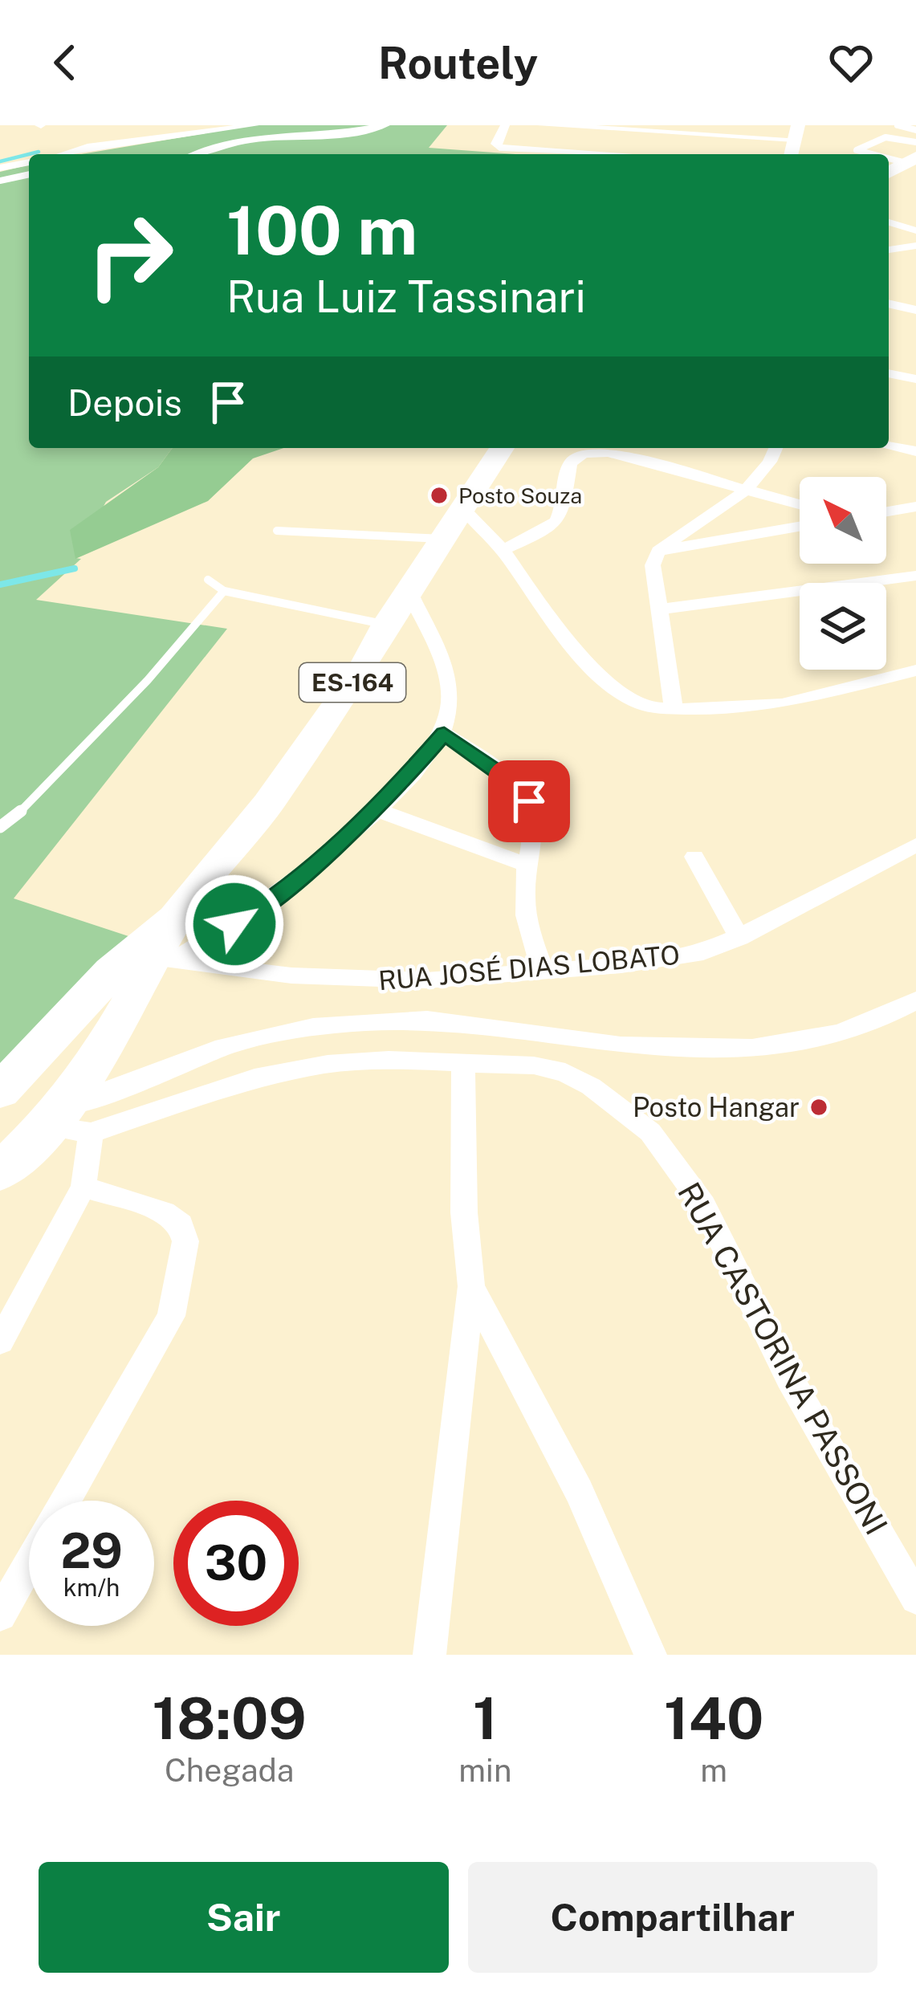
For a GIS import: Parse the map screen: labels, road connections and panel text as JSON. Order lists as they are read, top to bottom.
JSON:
{
  "streets": {
    "highway": ["ES-164"],
    "street": ["RUA JOSÉ DIAS LOBATO", "RUA CASTORINA PASSONI"]
  },
  "crossings": [
    ["ES-164", "RUA JOSÉ DIAS LOBATO"],
    ["ES-164", "RUA CASTORINA PASSONI"]
  ],
  "places": ["Posto Souza", "Posto Hangar"],
  "north": "top left",
  "page": {
    "header": "Routely",
    "turn": ["100 m", "Rua Luiz Tassinari"],
    "then": "Depois",
    "speed": "29 km/h",
    "limit": "30",
    "eta": [
      "18:09",
      "Chegada",
      "1",
      "min",
      "140",
      "m"
    ],
    "buttons": ["Sair", "Compartilhar"]
  }
}
